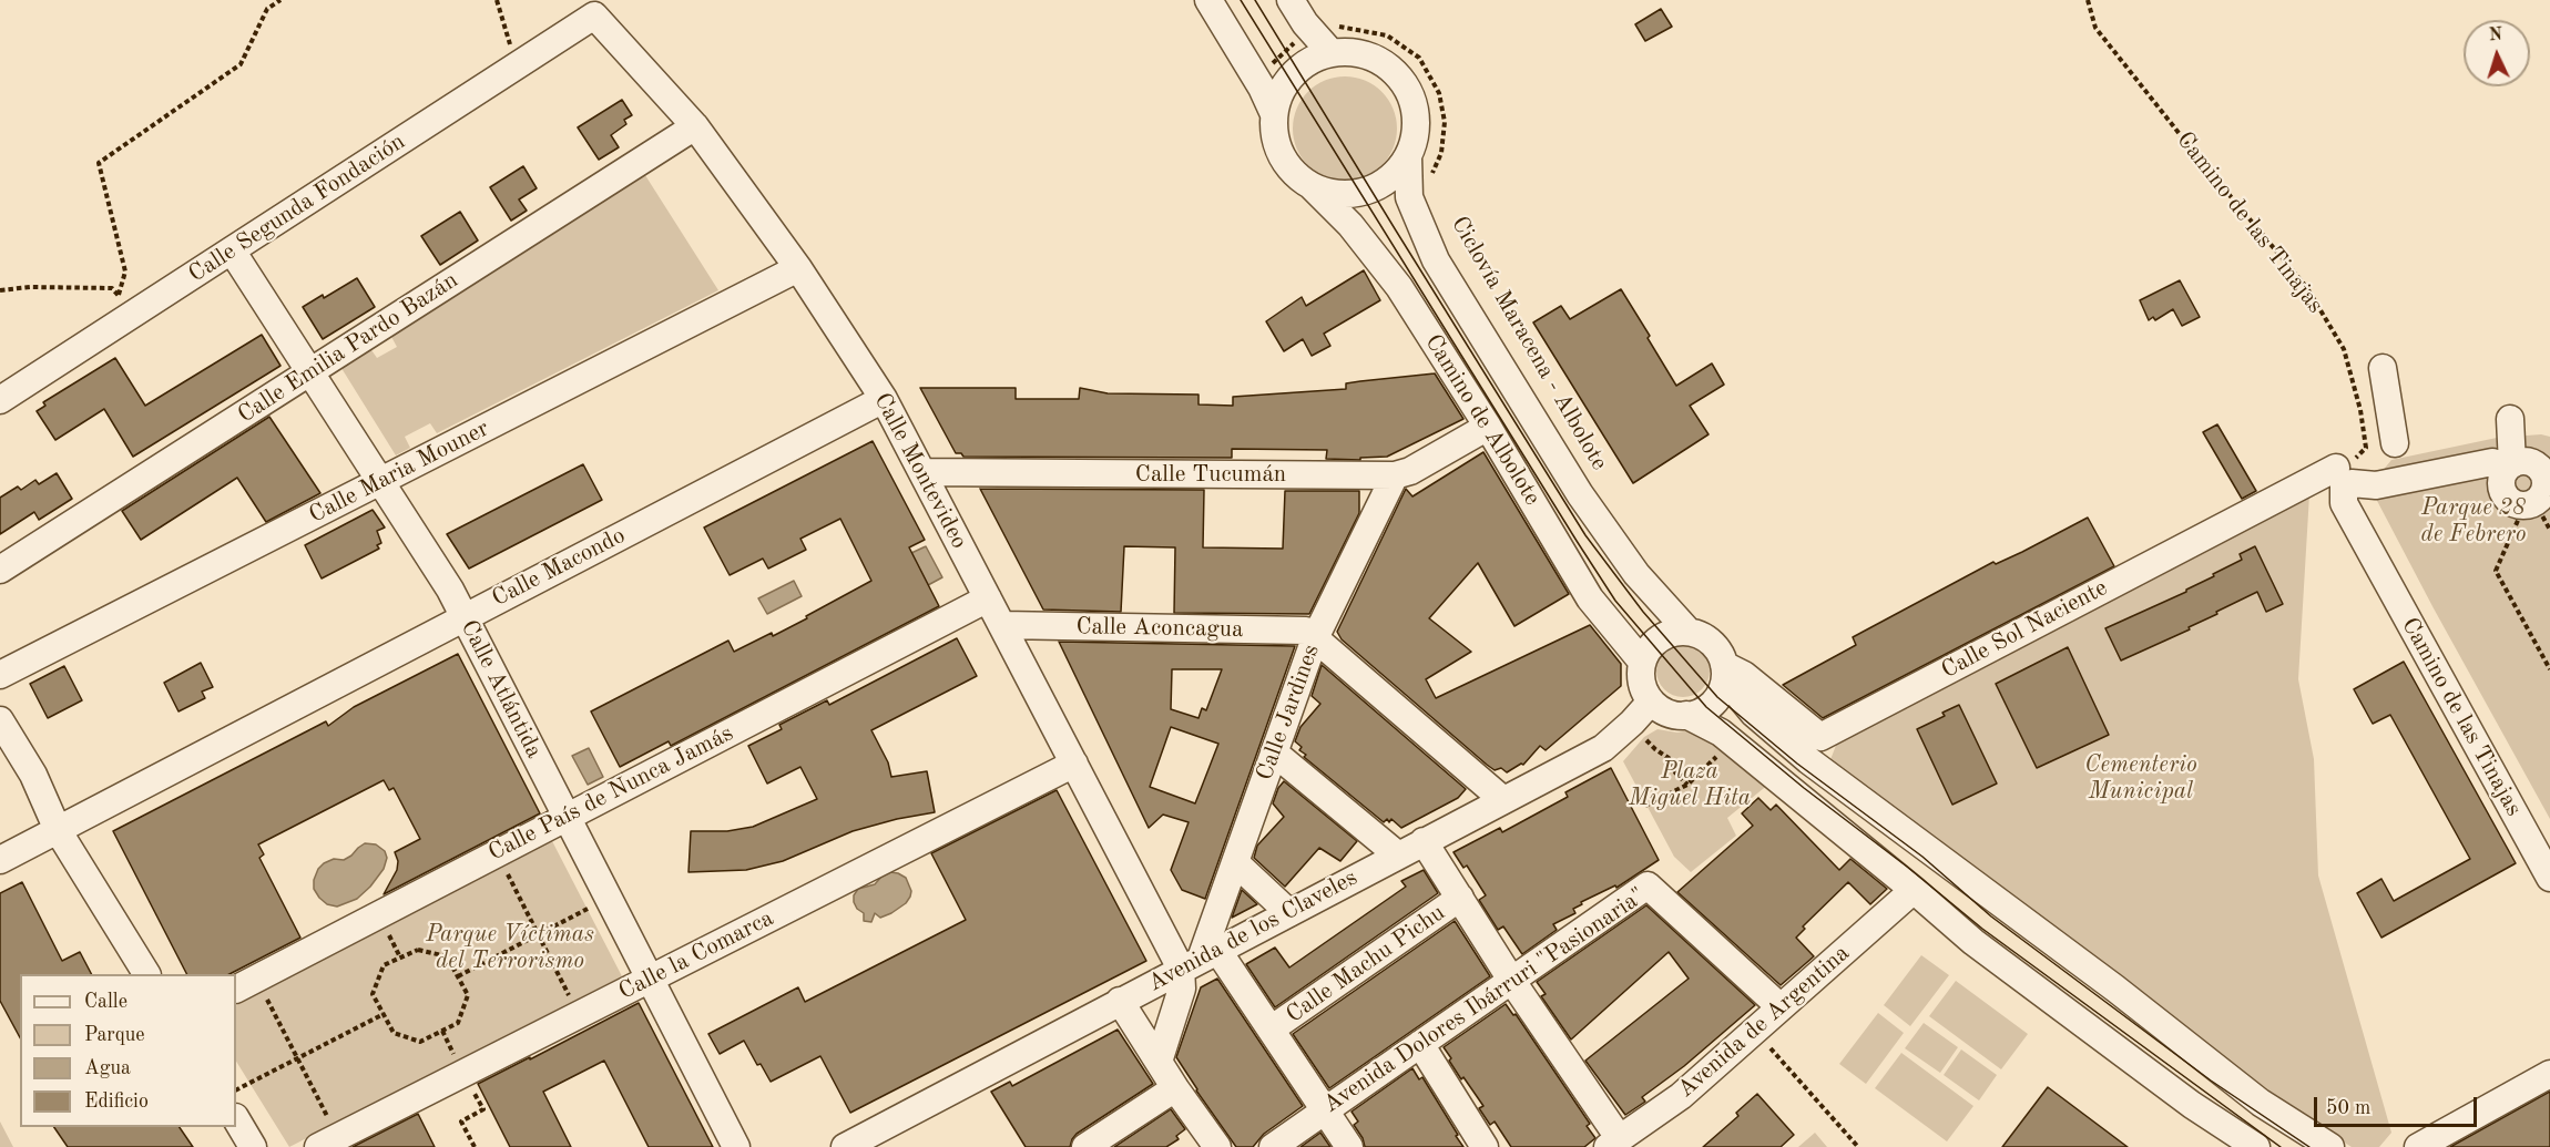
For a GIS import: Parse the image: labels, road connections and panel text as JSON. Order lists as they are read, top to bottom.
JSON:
{
  "streets": {
    "street": [
      "Calle Segunda Fondación",
      "Camino de las Tinajas",
      "Calle Emilia Pardo Bazán",
      "Camino de Albolote",
      "Calle Montevideo",
      "Calle Maria Mouner",
      "Calle Tucumán",
      "Calle Macondo",
      "Calle Aconcagua",
      "Calle Sol Naciente",
      "Calle Atlántida",
      "Calle Jardines",
      "Calle País de Nunca Jamás",
      "Avenida de los Claveles",
      "Calle la Comarca",
      "Calle Machu Pichu",
      "Avenida Dolores Ibárruri \"Pasionaria\"",
      "Avenida de Argentina"
    ]
  },
  "crossings": [
    ["Calle Segunda Fondación", "Calle Montevideo"],
    ["Calle Segunda Fondación", "Calle Atlántida"],
    ["Camino de las Tinajas", "Calle Sol Naciente"],
    ["Calle Emilia Pardo Bazán", "Calle Montevideo"],
    ["Calle Emilia Pardo Bazán", "Calle Atlántida"],
    ["Camino de Albolote", "Calle Tucumán"],
    ["Camino de Albolote", "Calle Sol Naciente"],
    ["Camino de Albolote", "Avenida de los Claveles"],
    ["Calle Montevideo", "Calle Maria Mouner"],
    ["Calle Montevideo", "Calle Tucumán"],
    ["Calle Montevideo", "Calle Macondo"],
    ["Calle Montevideo", "Calle Aconcagua"],
    ["Calle Montevideo", "Calle Jardines"],
    ["Calle Montevideo", "Calle País de Nunca Jamás"],
    ["Calle Montevideo", "Avenida de los Claveles"],
    ["Calle Montevideo", "Calle la Comarca"],
    ["Calle Montevideo", "Calle Machu Pichu"],
    ["Calle Montevideo", "Avenida Dolores Ibárruri \"Pasionaria\""],
    ["Calle Maria Mouner", "Calle Atlántida"],
    ["Calle Tucumán", "Calle Jardines"],
    ["Calle Macondo", "Calle Atlántida"],
    ["Calle Aconcagua", "Calle Jardines"],
    ["Calle Sol Naciente", "Avenida de los Claveles"],
    ["Calle Atlántida", "Calle País de Nunca Jamás"],
    ["Calle Atlántida", "Calle la Comarca"],
    ["Calle Jardines", "Avenida de los Claveles"],
    ["Avenida Dolores Ibárruri \"Pasionaria\"", "Avenida de Argentina"]
  ],
  "parks": [
    "Parque 28 de Febrero",
    "Cementerio Municipal",
    "Plaza Miguel Hita",
    "Parque Víctimas del Terrorismo"
  ],
  "legend": [
    "Calle",
    "Parque",
    "Agua",
    "Edificio"
  ],
  "scale_bar": "50 m",
  "north": "top"
}
